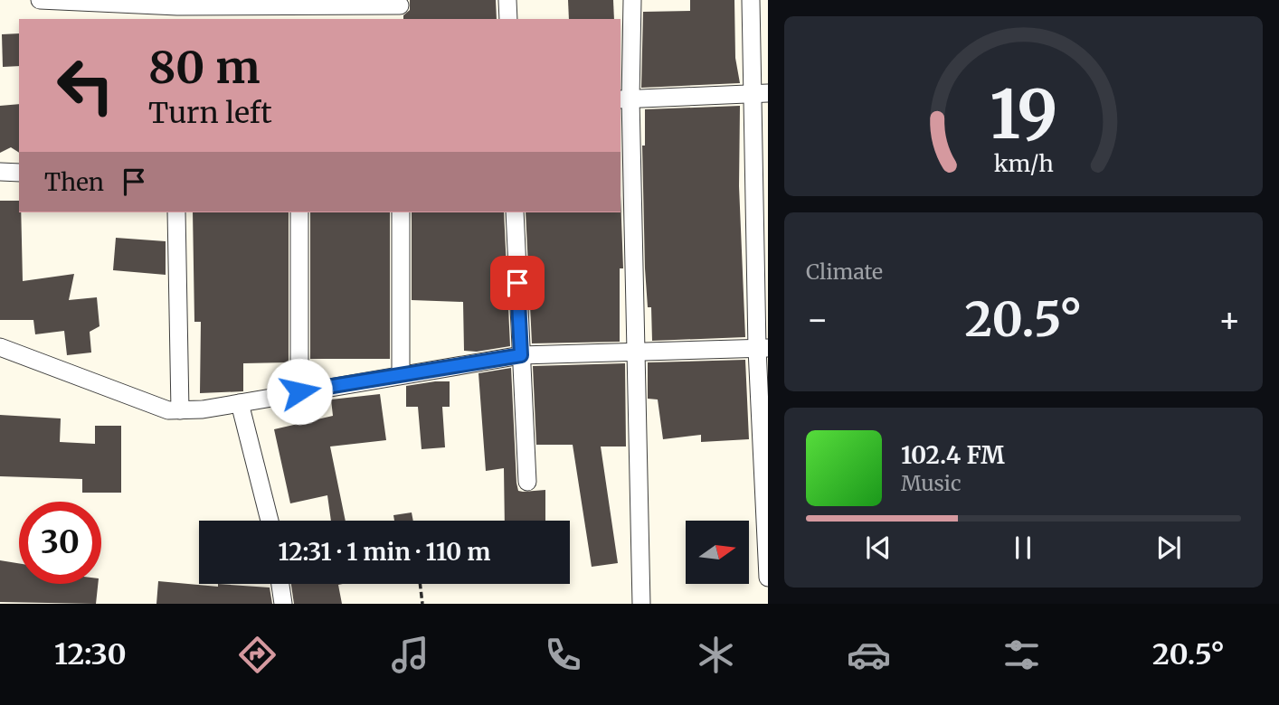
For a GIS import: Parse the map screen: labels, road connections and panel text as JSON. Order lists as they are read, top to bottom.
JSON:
{
  "north": "right",
  "page": {
    "turn": ["80 m", "Turn left"],
    "then": "Then",
    "tile": "Climate",
    "heat": ["−", "20.5°", "+"],
    "song": ["102.4 FM", "Music"],
    "limit": "30",
    "trip": "12:31 · 1 min · 110 m",
    "tabs": ["12:30", "20.5°"],
    "gauge": ["19", "km/h"]
  }
}
